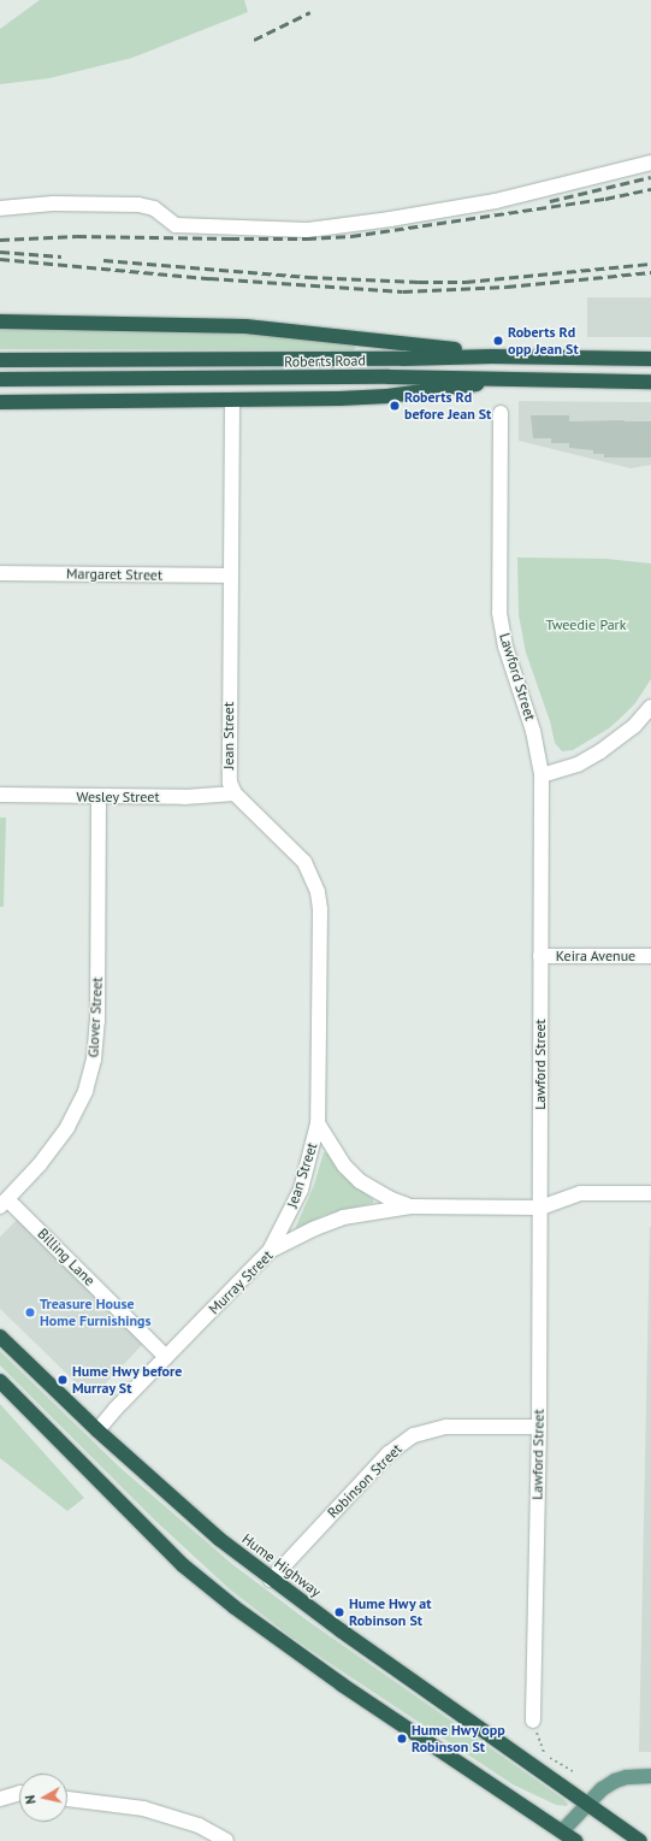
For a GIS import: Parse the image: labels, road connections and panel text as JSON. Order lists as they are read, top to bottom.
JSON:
{
  "streets": {
    "highway": ["Roberts Road", "Hume Highway"],
    "street": [
      "Margaret Street",
      "Lawford Street",
      "Jean Street",
      "Wesley Street",
      "Keira Avenue",
      "Glover Street",
      "Billing Lane",
      "Murray Street",
      "Robinson Street"
    ]
  },
  "crossings": [
    ["Margaret Street", "Jean Street"],
    ["Lawford Street", "Keira Avenue"],
    ["Lawford Street", "Murray Street"],
    ["Lawford Street", "Robinson Street"],
    ["Jean Street", "Wesley Street"],
    ["Jean Street", "Murray Street"],
    ["Wesley Street", "Glover Street"],
    ["Glover Street", "Billing Lane"],
    ["Billing Lane", "Murray Street"],
    ["Murray Street", "Hume Highway"],
    ["Robinson Street", "Hume Highway"]
  ],
  "parks": ["Tweedie Park"],
  "places": [
    "Roberts Rd opp Jean St",
    "Roberts Rd before Jean St",
    "Treasure House Home Furnishings",
    "Hume Hwy before Murray St",
    "Hume Hwy at Robinson St",
    "Hume Hwy opp Robinson St"
  ],
  "north": "left"
}
